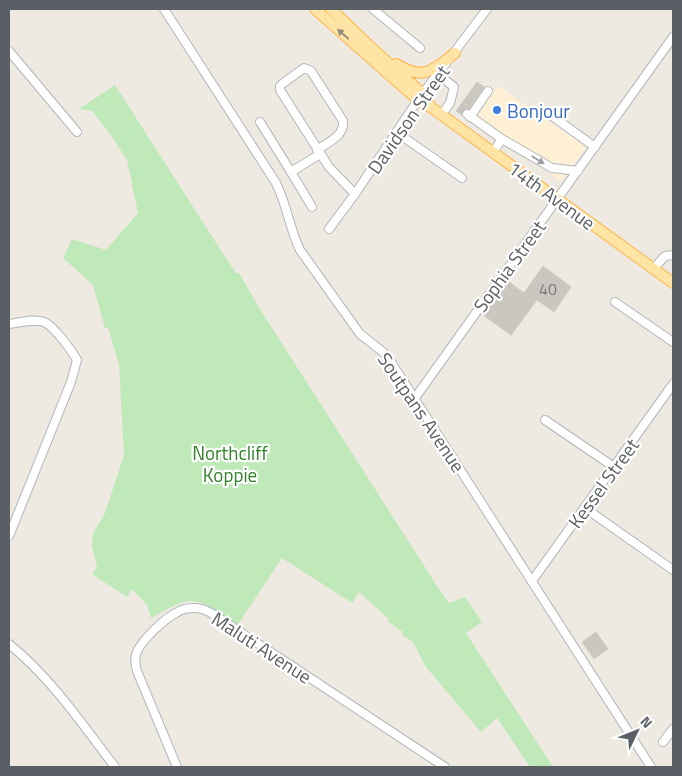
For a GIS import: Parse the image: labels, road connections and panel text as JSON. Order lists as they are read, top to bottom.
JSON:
{
  "streets": {
    "main road": ["14th Avenue"],
    "street": [
      "Davidson Street",
      "Sophia Street",
      "Soutpans Avenue",
      "Kessel Street",
      "Maluti Avenue"
    ]
  },
  "crossings": [
    ["Davidson Street", "14th Avenue"],
    ["14th Avenue", "Sophia Street"],
    ["Sophia Street", "Soutpans Avenue"],
    ["Soutpans Avenue", "Kessel Street"]
  ],
  "parks": ["Northcliff Koppie"],
  "places": ["Bonjour"],
  "house_numbers": ["40"],
  "north": "top right"
}
